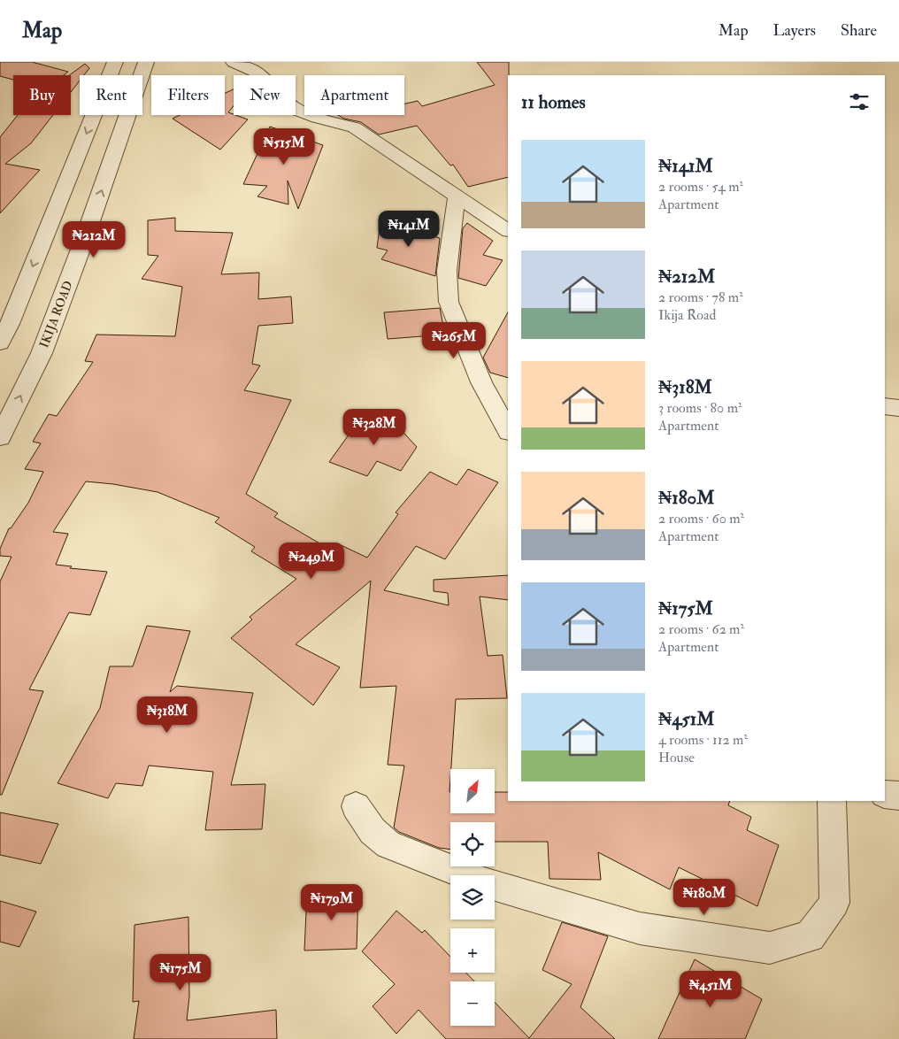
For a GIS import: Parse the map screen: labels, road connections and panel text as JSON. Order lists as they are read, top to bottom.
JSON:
{
  "streets": {
    "street": ["IKIJA ROAD"]
  },
  "north": "top right",
  "page": {
    "header": "Map",
    "nav": ["Map", "Layers", "Share"],
    "chip": [
      "Buy",
      "Rent",
      "Filters",
      "New",
      "Apartment"
    ],
    "heading": "11 homes",
    "price": [
      "₦515M",
      "₦141M",
      "₦212M",
      "₦265M",
      "₦328M",
      "₦249M",
      "₦318M",
      "₦180M",
      "₦179M",
      "₦175M",
      "₦451M"
    ],
    "list": [
      {
        "name": "₦141M",
        "note": "2 rooms · 54 m² · Apartment"
      },
      {
        "name": "₦212M",
        "note": "2 rooms · 78 m² · Ikija Road"
      },
      {
        "name": "₦318M",
        "note": "3 rooms · 80 m² · Apartment"
      },
      {
        "name": "₦180M",
        "note": "2 rooms · 60 m² · Apartment"
      },
      {
        "name": "₦175M",
        "note": "2 rooms · 62 m² · Apartment"
      },
      {
        "name": "₦451M",
        "note": "4 rooms · 112 m² · House"
      }
    ],
    "map_buttons": ["+", "−"]
  }
}
